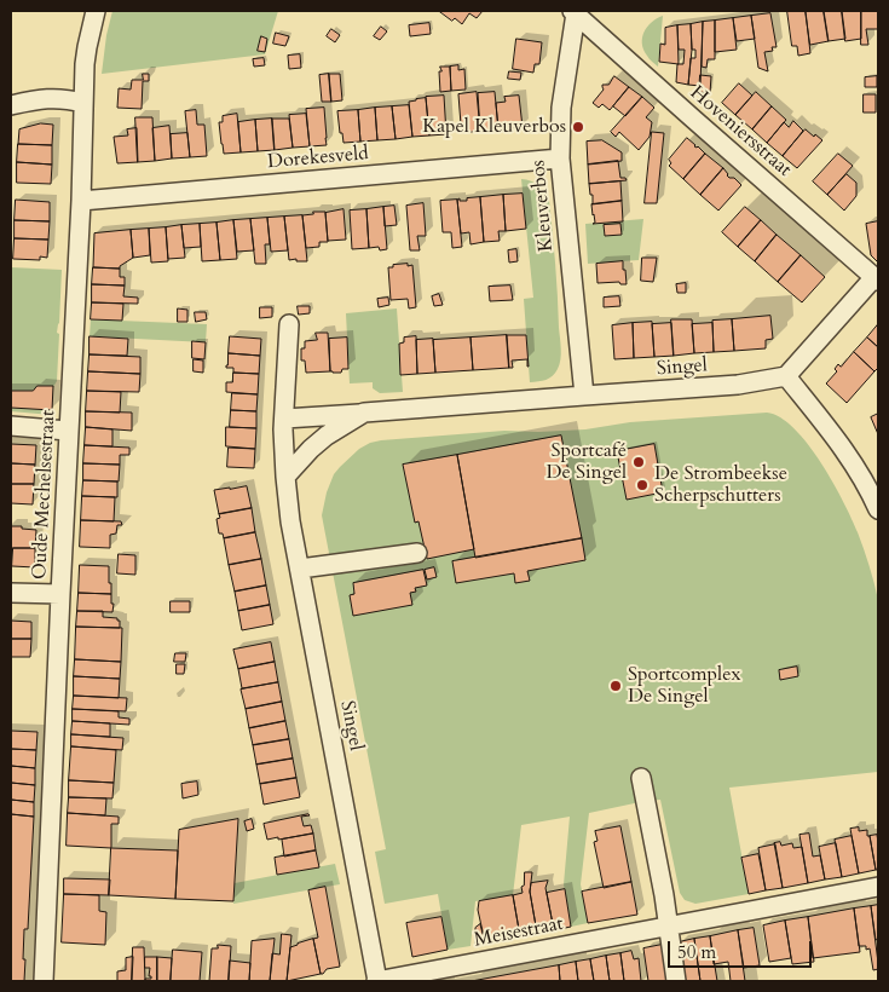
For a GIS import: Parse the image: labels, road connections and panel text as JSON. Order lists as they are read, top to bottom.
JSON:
{
  "streets": {
    "street": [
      "Hoveniersstraat",
      "Dorekesveld",
      "Kleuverbos",
      "Singel",
      "Oude Mechelsestraat",
      "Meisestraat"
    ]
  },
  "crossings": [
    ["Hoveniersstraat", "Kleuverbos"],
    ["Dorekesveld", "Kleuverbos"],
    ["Dorekesveld", "Oude Mechelsestraat"],
    ["Kleuverbos", "Singel"],
    ["Singel", "Meisestraat"]
  ],
  "places": [
    "Kapel Kleuverbos",
    "Sportcafé De Singel",
    "De Strombeekse Scherpschutters",
    "Sportcomplex De Singel"
  ],
  "scale_bar": "50 m"
}
